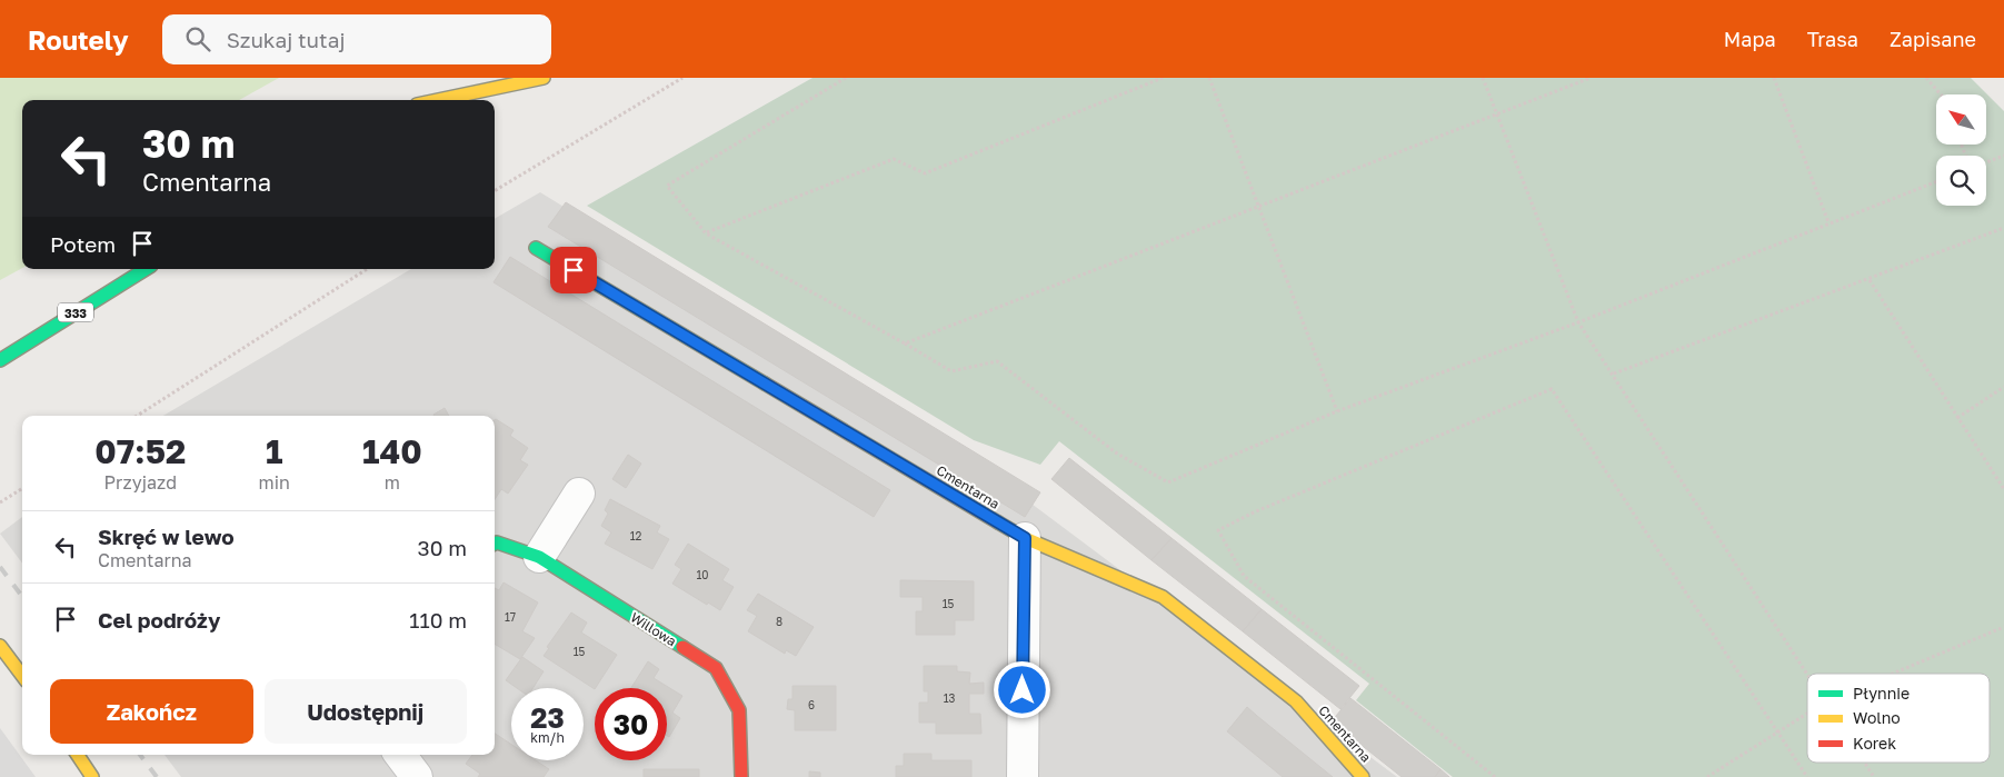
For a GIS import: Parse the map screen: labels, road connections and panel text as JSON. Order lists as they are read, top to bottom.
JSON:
{
  "streets": {
    "street": ["333", "Cmentarna", "Willowa"]
  },
  "house_numbers": [
    "12",
    "10",
    "15",
    "17",
    "8",
    "15",
    "13",
    "6"
  ],
  "legend": ["Płynnie", "Wolno", "Korek"],
  "north": "top left",
  "page": {
    "header": "Routely",
    "search": "Szukaj tutaj",
    "nav": ["Mapa", "Trasa", "Zapisane"],
    "turn": ["30 m", "Cmentarna"],
    "then": "Potem",
    "eta": [
      "07:52",
      "Przyjazd",
      "1",
      "min",
      "140",
      "m"
    ],
    "list": [
      {
        "name": "Skręć w lewo",
        "note": "Cmentarna",
        "value": "30 m"
      },
      {
        "name": "Cel podróży",
        "value": "110 m"
      }
    ],
    "buttons": ["Zakończ", "Udostępnij"],
    "speed": "23 km/h",
    "limit": "30"
  }
}
